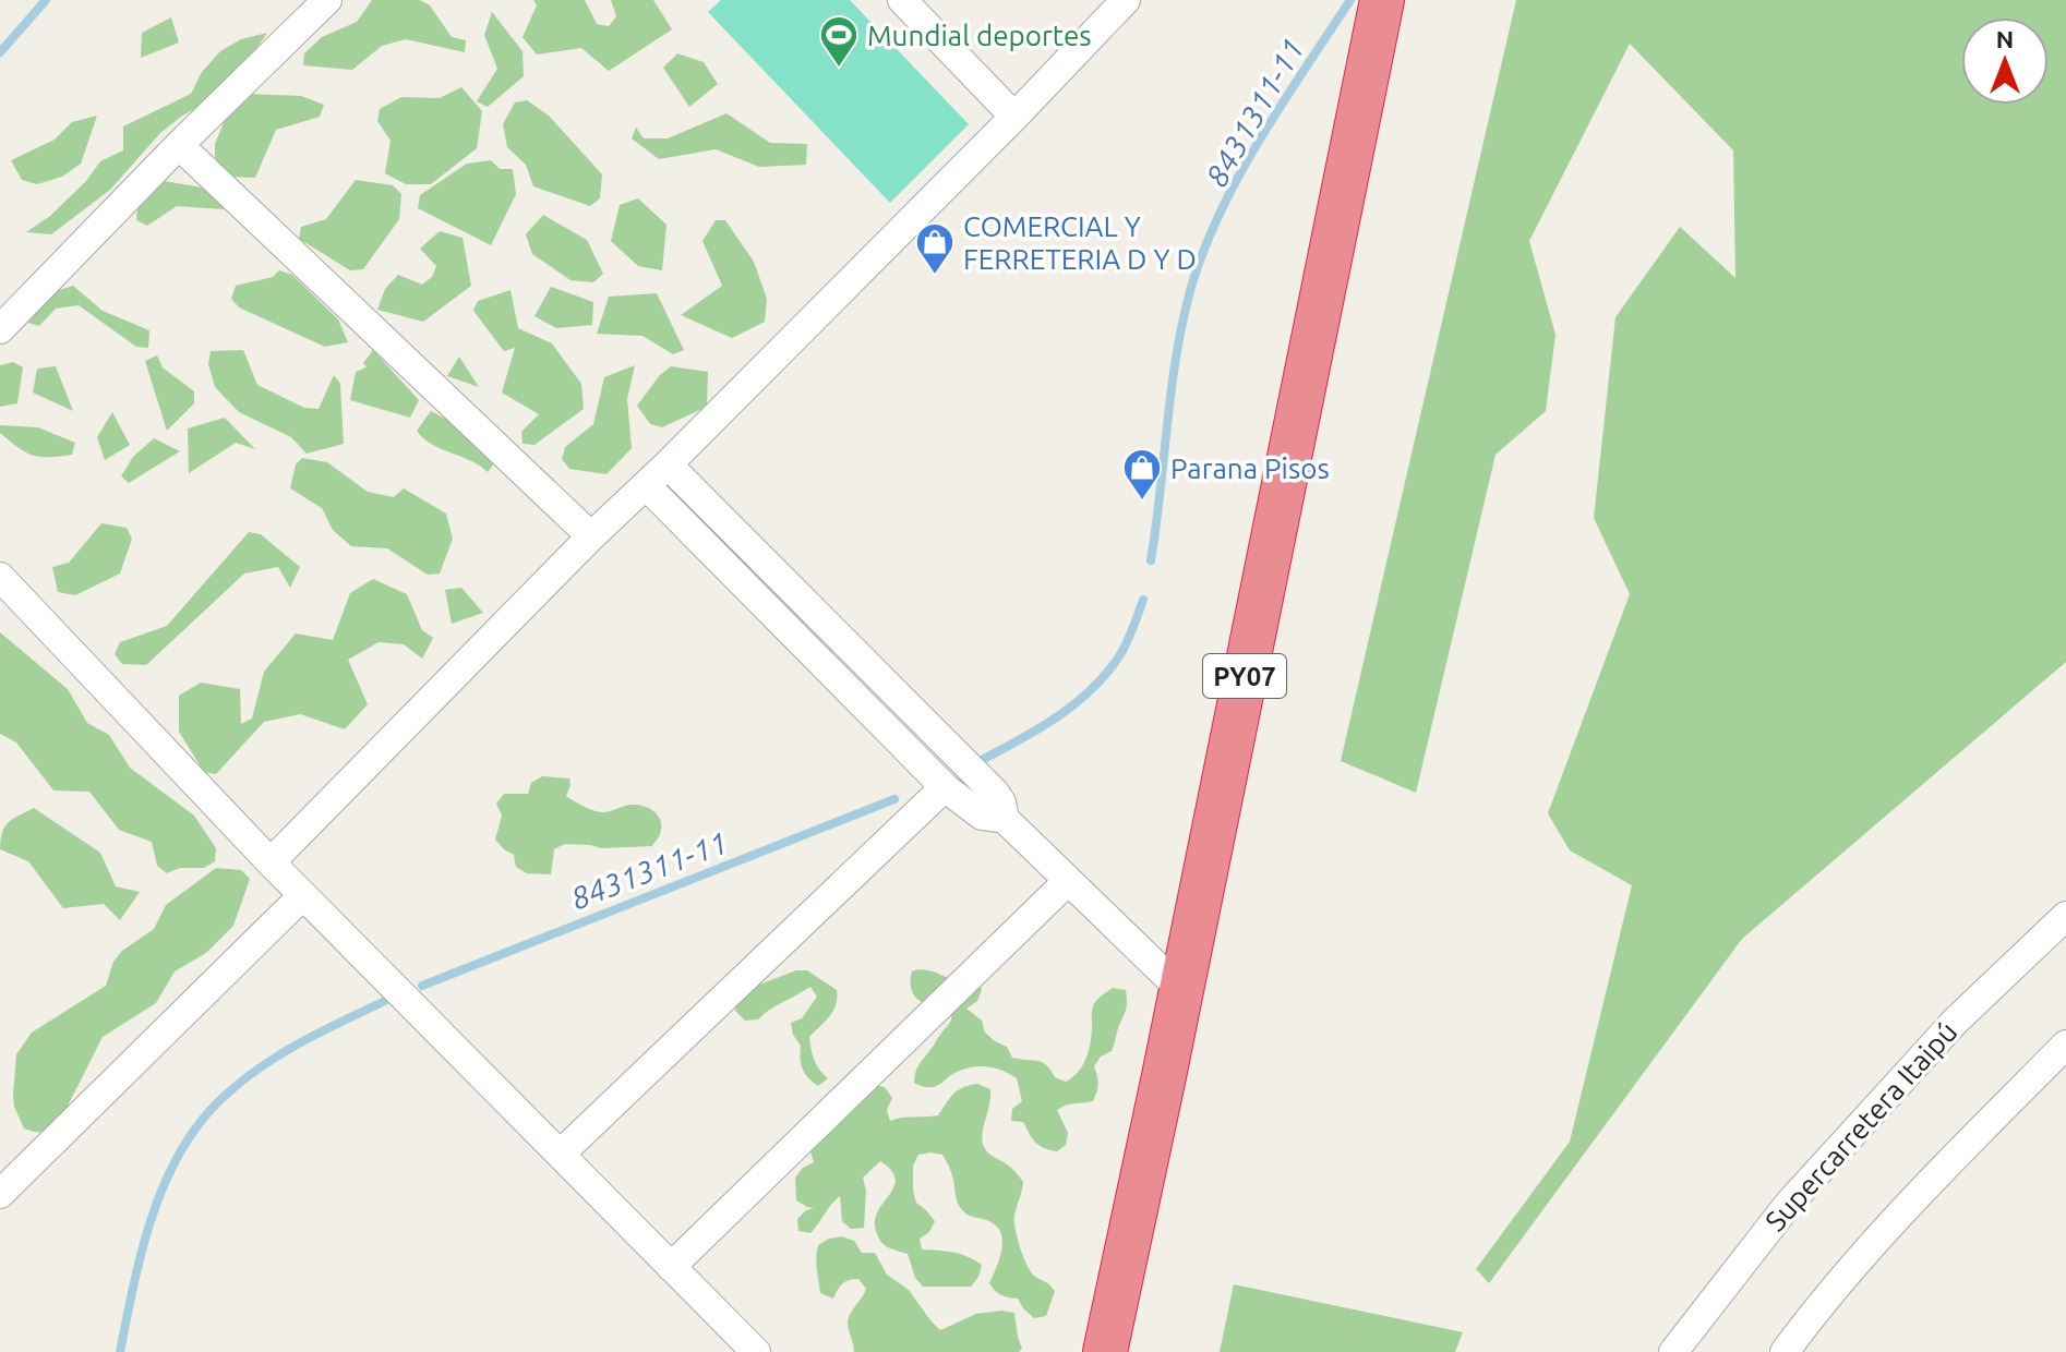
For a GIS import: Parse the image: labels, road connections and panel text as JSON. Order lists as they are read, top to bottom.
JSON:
{
  "streets": {
    "highway": ["PY07"],
    "street": ["Supercarretera Itaipú"]
  },
  "water": ["8431311-11"],
  "places": {
    "sports": ["Mundial deportes"],
    "shop": ["COMERCIAL Y FERRETERIA D Y D", "Parana Pisos"]
  },
  "north": "top"
}
